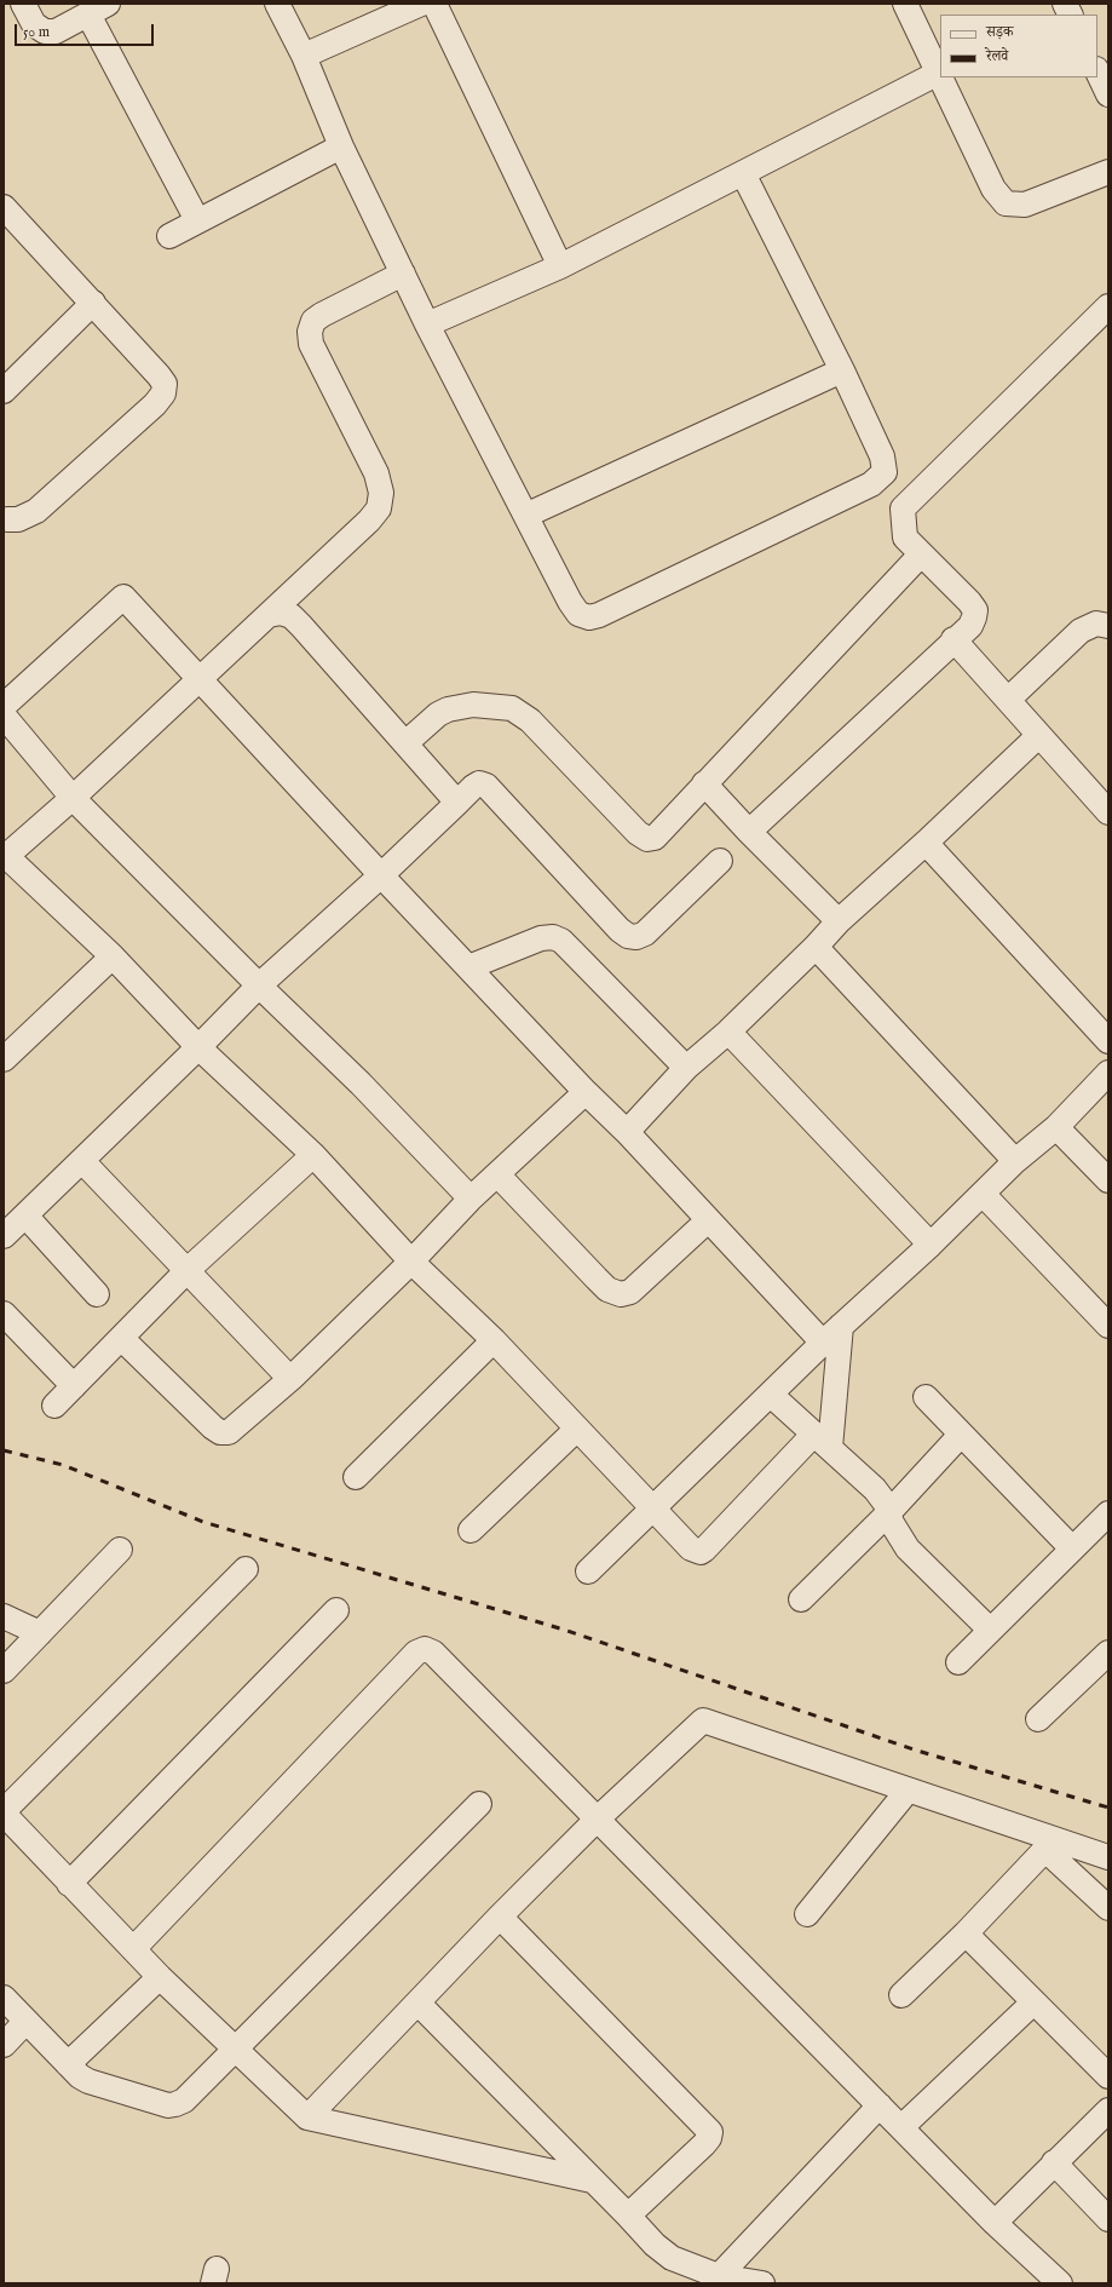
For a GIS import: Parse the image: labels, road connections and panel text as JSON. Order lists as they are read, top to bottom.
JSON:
{
  "legend": ["सड़क", "रेलवे"],
  "scale_bar": "50 m"
}
